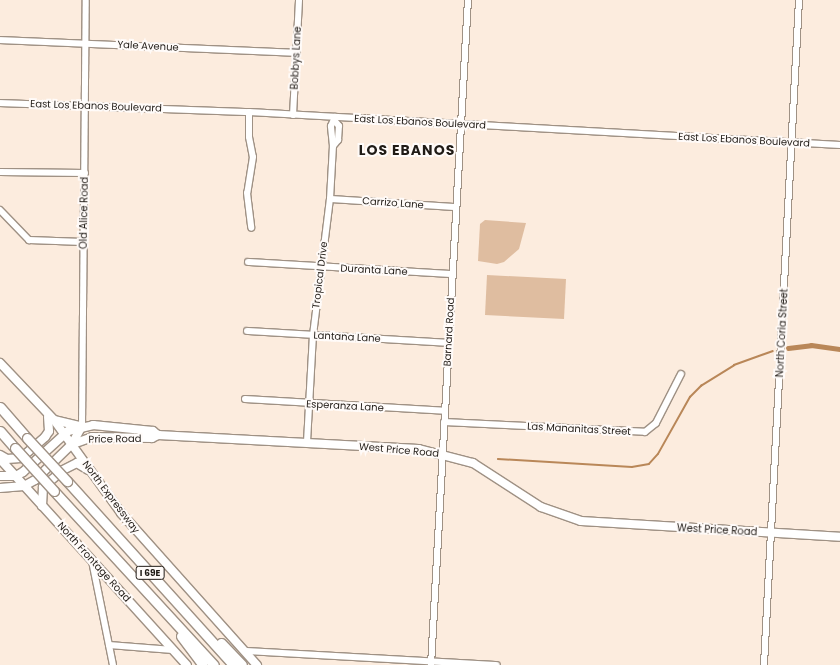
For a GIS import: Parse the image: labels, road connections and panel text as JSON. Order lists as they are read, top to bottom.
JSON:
{
  "streets": {
    "highway": ["North Expressway", "I 69E"],
    "main road": ["Price Road", "West Price Road", "North Frontage Road"],
    "street": [
      "Yale Avenue",
      "Bobbys Lane",
      "East Los Ebanos Boulevard",
      "Carrizo Lane",
      "Old Alice Road",
      "Duranta Lane",
      "Tropical Drive",
      "Barnard Road",
      "North Coria Street",
      "Lantana Lane",
      "Esperanza Lane",
      "Las Mananitas Street"
    ]
  },
  "crossings": [
    ["Yale Avenue", "Bobbys Lane"],
    ["Yale Avenue", "Old Alice Road"],
    ["Bobbys Lane", "East Los Ebanos Boulevard"],
    ["East Los Ebanos Boulevard", "Old Alice Road"],
    ["East Los Ebanos Boulevard", "Tropical Drive"],
    ["East Los Ebanos Boulevard", "Barnard Road"],
    ["East Los Ebanos Boulevard", "North Coria Street"],
    ["Carrizo Lane", "Tropical Drive"],
    ["Carrizo Lane", "Barnard Road"],
    ["Old Alice Road", "West Price Road"],
    ["Duranta Lane", "Tropical Drive"],
    ["Duranta Lane", "Barnard Road"],
    ["Tropical Drive", "Lantana Lane"],
    ["Tropical Drive", "Esperanza Lane"],
    ["Tropical Drive", "West Price Road"],
    ["Barnard Road", "Lantana Lane"],
    ["Barnard Road", "Esperanza Lane"],
    ["Barnard Road", "Las Mananitas Street"],
    ["Barnard Road", "West Price Road"],
    ["North Coria Street", "West Price Road"],
    ["Price Road", "West Price Road"],
    ["Price Road", "North Expressway"],
    ["West Price Road", "North Expressway"],
    ["West Price Road", "North Frontage Road"]
  ],
  "districts": ["LOS EBANOS"]
}
